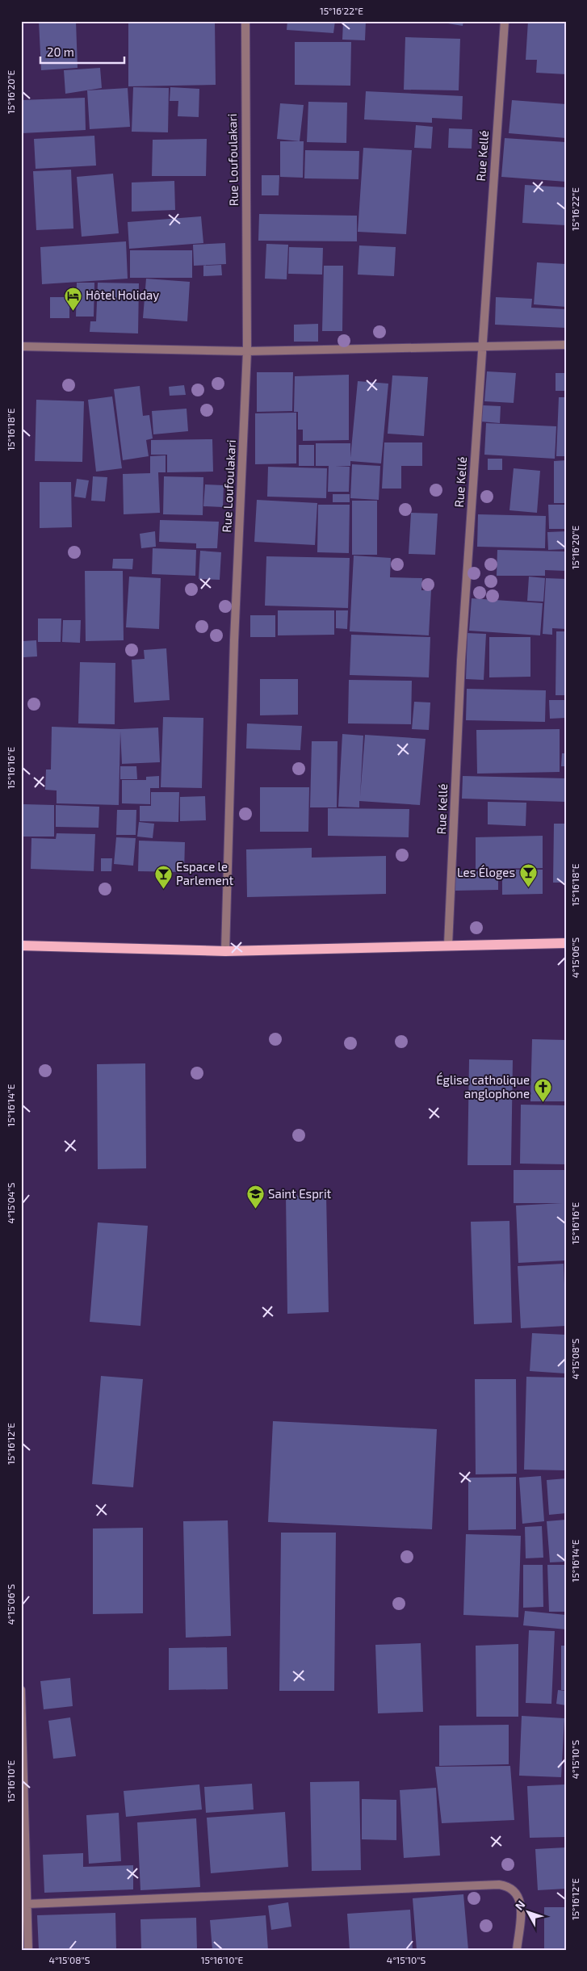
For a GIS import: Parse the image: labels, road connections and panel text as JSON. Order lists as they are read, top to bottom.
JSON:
{
  "streets": {
    "street": ["Rue Kellé", "Rue Loufoulakari"]
  },
  "places": {
    "hotel": ["Hôtel Holiday"],
    "bar": ["Les Éloges", "Espace le Parlement"],
    "church": ["Église catholique anglophone"],
    "school or university": ["Saint Esprit"]
  },
  "scale_bar": "20 m",
  "north": "top left",
  "coordinates": [
    "15°16'22\"E",
    "15°16'20\"E",
    "15°16'18\"E",
    "15°16'16\"E",
    "4°15'06\"S",
    "15°16'14\"E",
    "4°15'04\"S",
    "4°15'08\"S",
    "15°16'12\"E",
    "4°15'10\"S",
    "15°16'10\"E"
  ]
}
